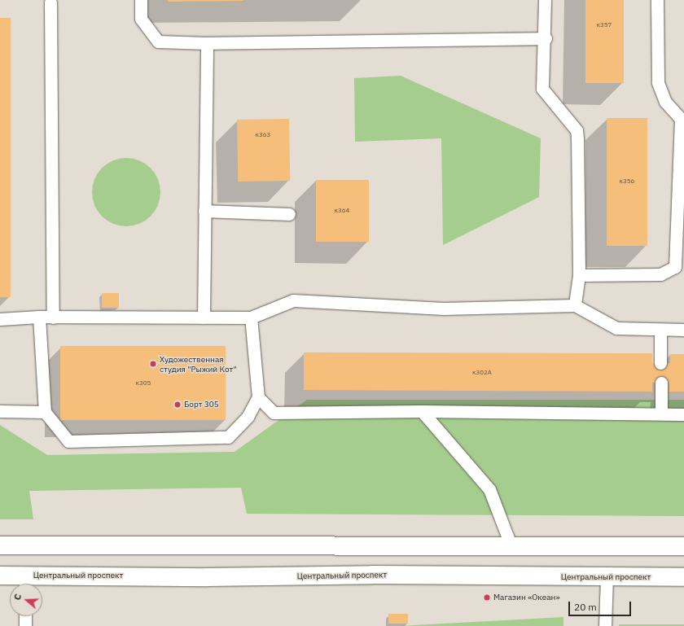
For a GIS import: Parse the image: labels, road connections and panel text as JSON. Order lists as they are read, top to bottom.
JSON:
{
  "streets": {
    "main road": ["Центральный проспект"]
  },
  "places": ["Художественная студия \"Рыжий Кот\"", "Борт 305", "Магазин «Океан»"],
  "house_numbers": [
    "к357",
    "к363",
    "к356",
    "к364",
    "к302А",
    "к305"
  ],
  "scale_bar": "20 m",
  "north": "left"
}
